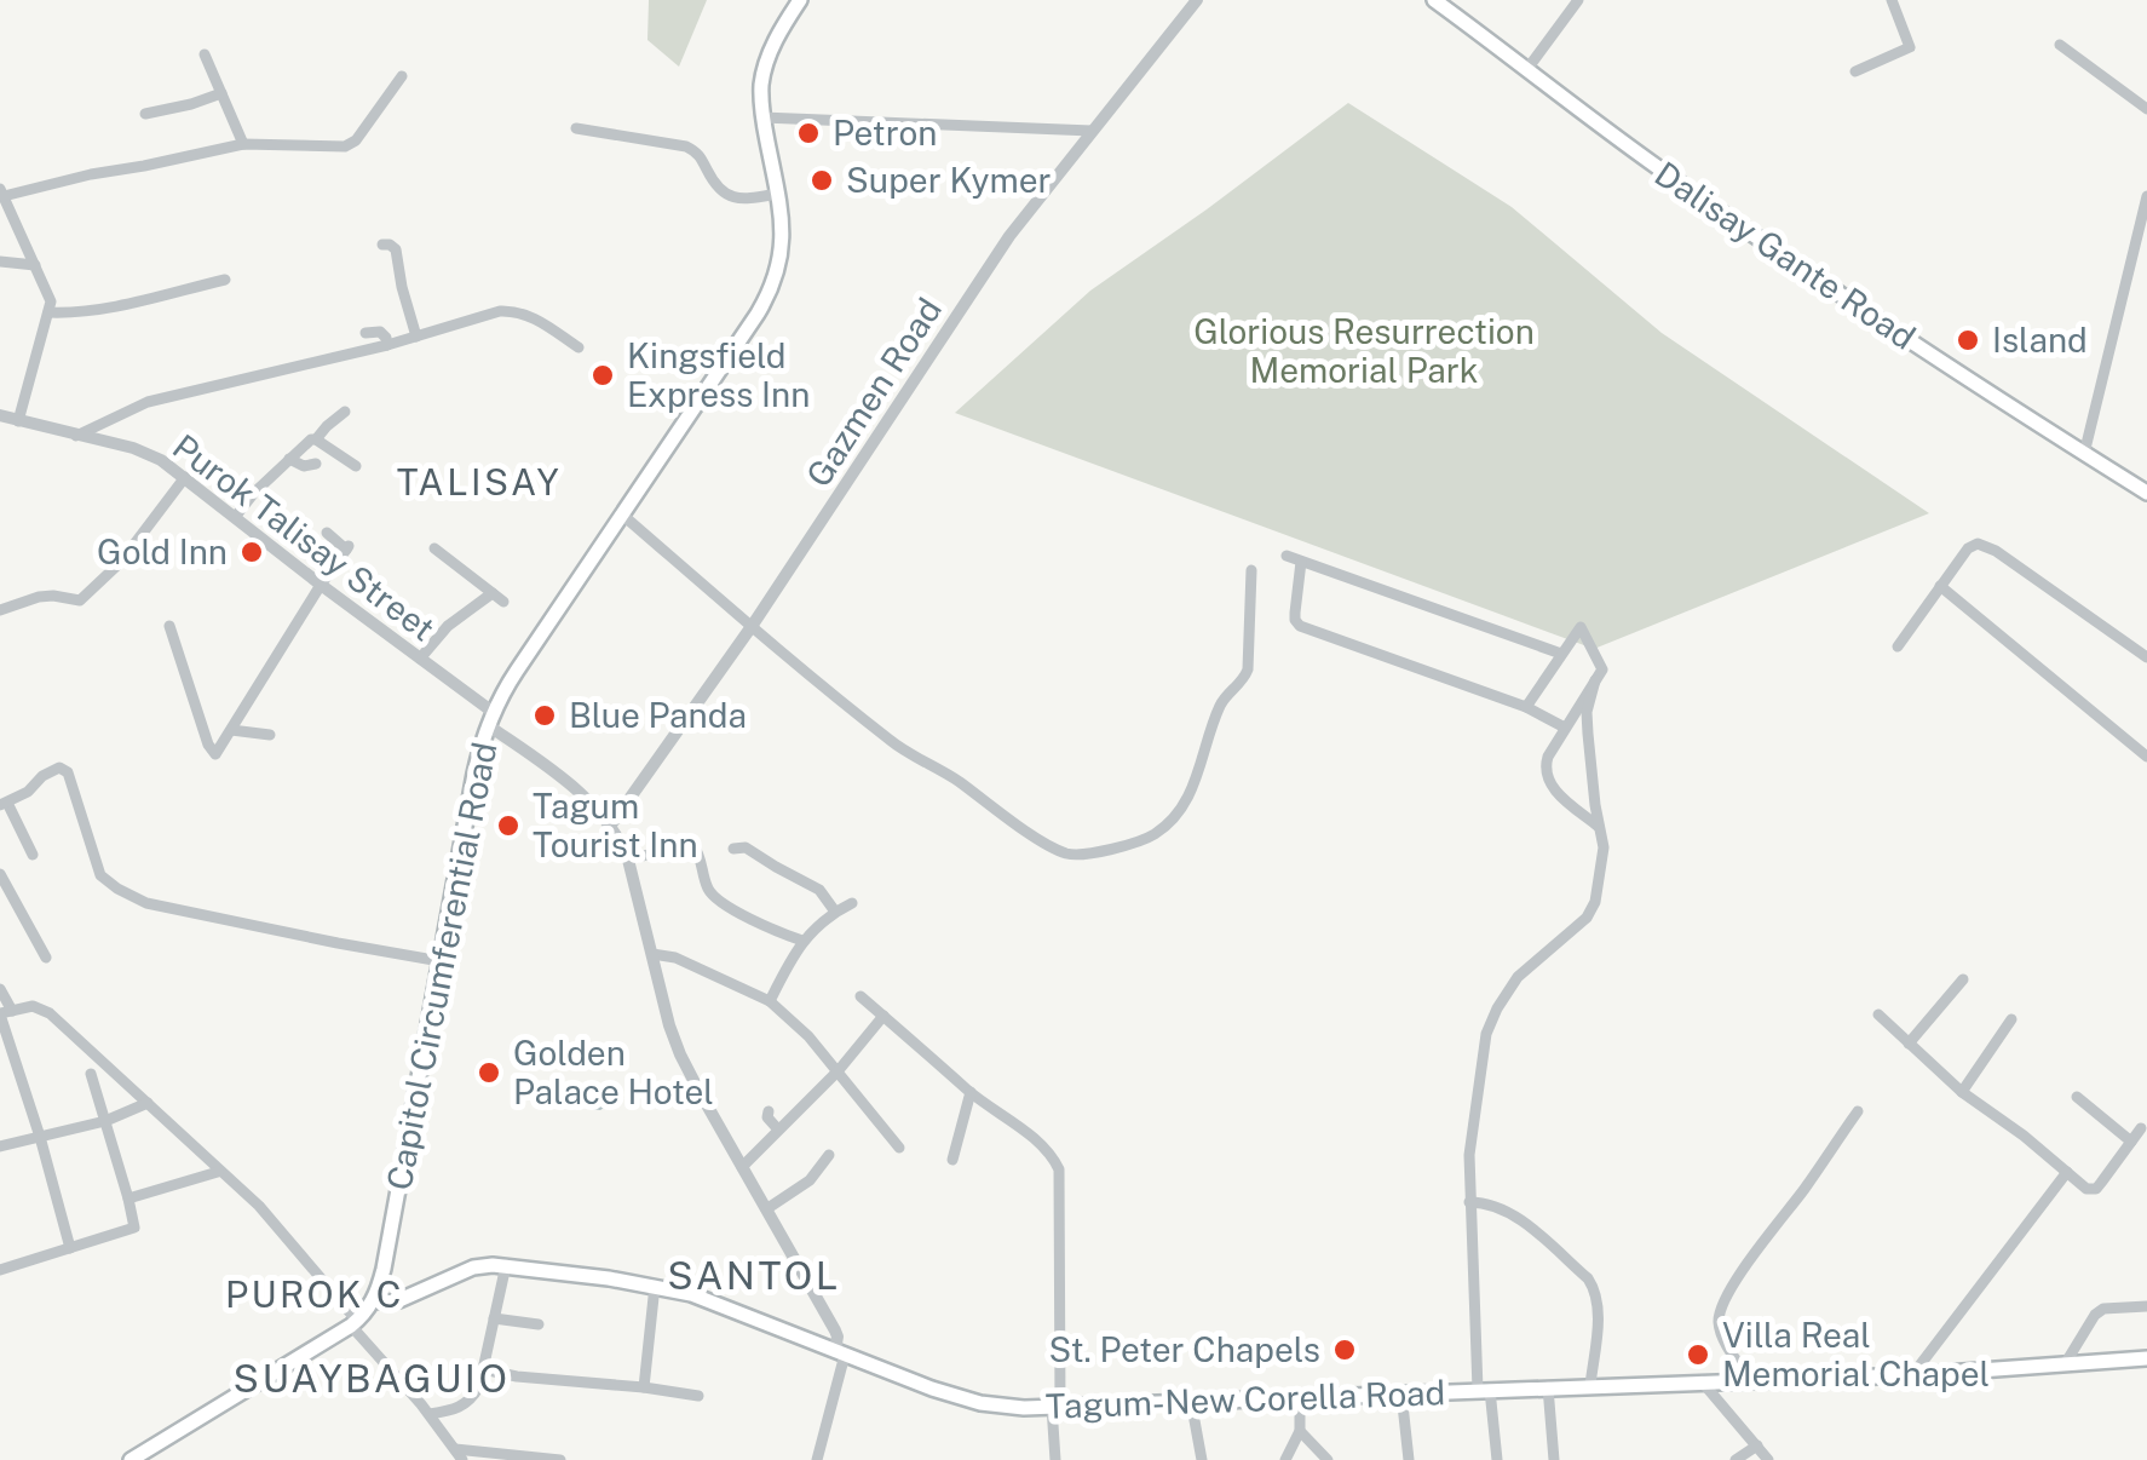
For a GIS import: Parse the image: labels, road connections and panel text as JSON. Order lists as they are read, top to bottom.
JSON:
{
  "streets": {
    "main road": ["Dalisay Gante Road", "Capitol Circumferential Road", "Tagum-New Corella Road"],
    "street": ["Gazmen Road", "Purok Talisay Street"]
  },
  "crossings": [
    ["Gazmen Road", "Purok Talisay Street"],
    ["Purok Talisay Street", "Capitol Circumferential Road"],
    ["Capitol Circumferential Road", "Tagum-New Corella Road"]
  ],
  "districts": [
    "TALISAY",
    "SANTOL",
    "PUROK C",
    "SUAYBAGUIO"
  ],
  "parks": ["Glorious Resurrection Memorial Park"],
  "places": [
    "Petron",
    "Super Kymer",
    "Island",
    "Kingsfield Express Inn",
    "Gold Inn",
    "Blue Panda",
    "Tagum Tourist Inn",
    "Golden Palace Hotel",
    "St. Peter Chapels",
    "Villa Real Memorial Chapel"
  ]
}
